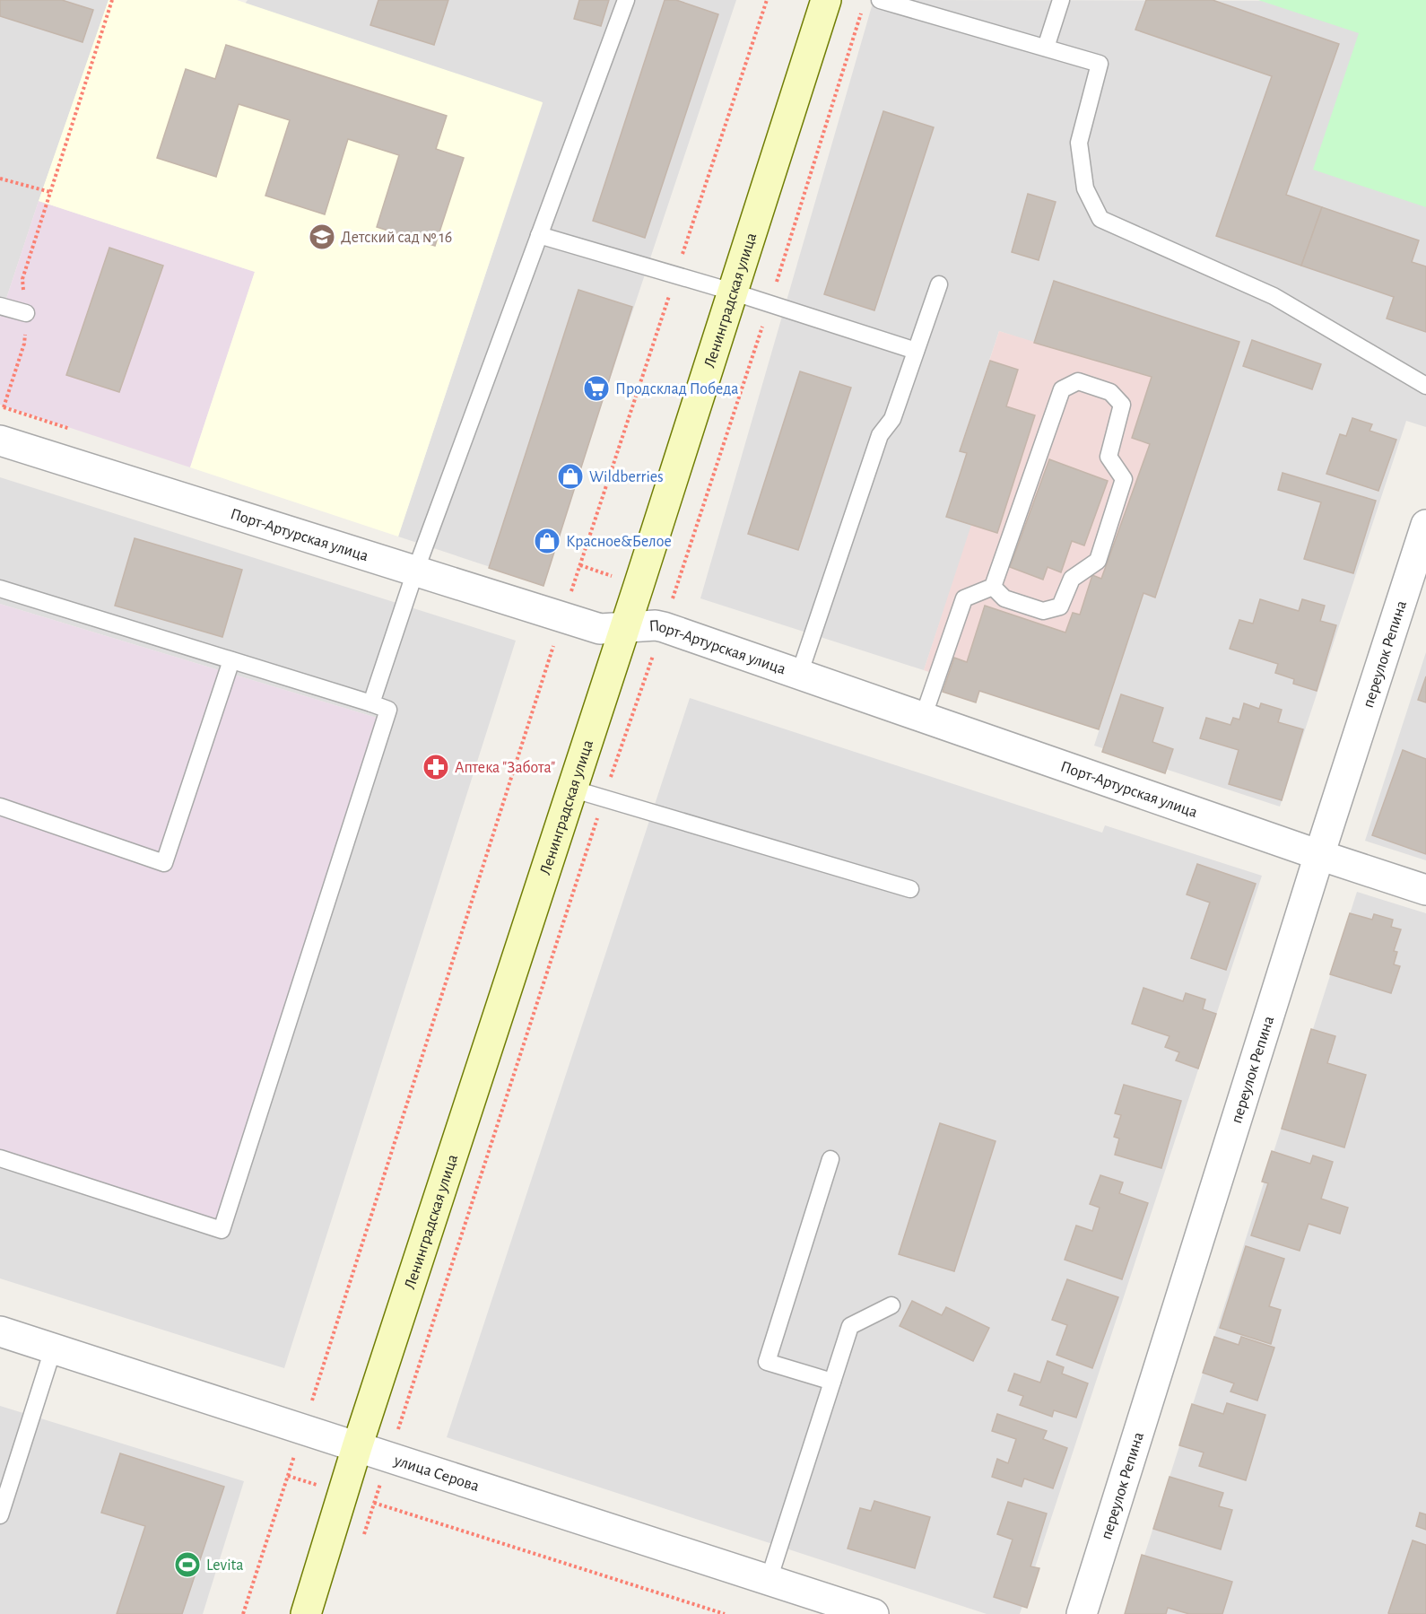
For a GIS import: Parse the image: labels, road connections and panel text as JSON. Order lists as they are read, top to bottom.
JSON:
{
  "streets": {
    "main road": ["Ленинградская улица"],
    "street": ["Порт-Артурская улица", "переулок Репина", "улица Серова"]
  },
  "crossings": [
    ["Ленинградская улица", "Порт-Артурская улица"],
    ["Ленинградская улица", "улица Серова"],
    ["Порт-Артурская улица", "переулок Репина"]
  ],
  "places": {
    "school or university": ["Детский сад № 16"],
    "supermarket": ["Продсклад Победа"],
    "shop": ["Wildberries", "Красное&Белое"],
    "pharmacy": ["Аптека \"Забота\""],
    "sports": ["Levita"]
  }
}
